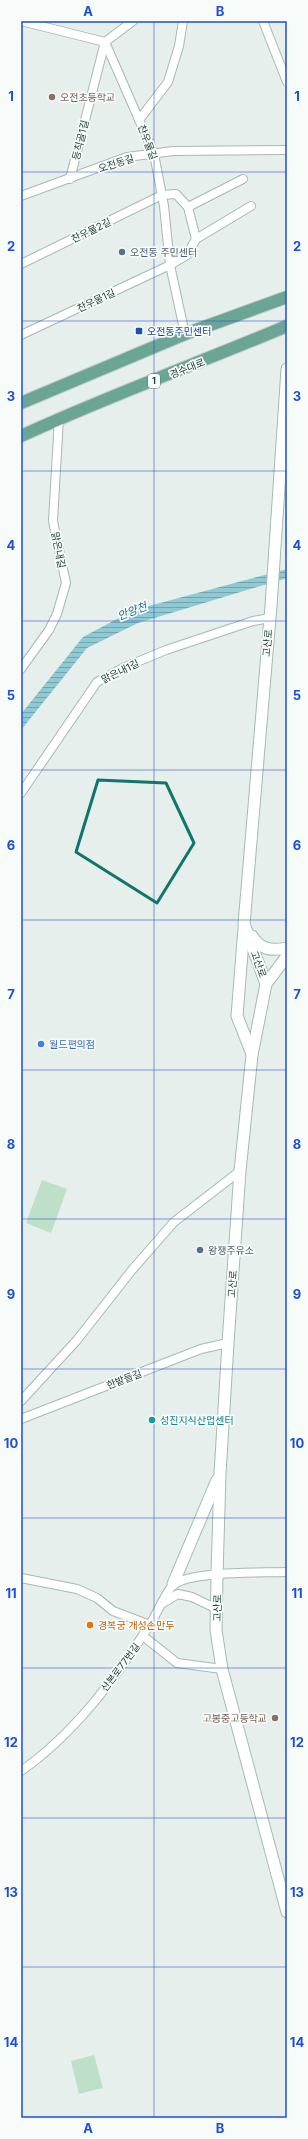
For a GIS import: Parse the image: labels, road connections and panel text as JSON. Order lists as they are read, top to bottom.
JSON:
{
  "streets": {
    "main road": ["경수대로", "1"],
    "street": [
      "등칙골1길",
      "찬우물길",
      "오전동길",
      "찬우물2길",
      "찬우물1길",
      "맑은내길",
      "고산로",
      "맑은내1길",
      "한밭들길",
      "산본로77번길"
    ]
  },
  "crossings": [
    ["등칙골1길", "찬우물길"],
    ["등칙골1길", "오전동길"],
    ["찬우물길", "오전동길"],
    ["찬우물길", "찬우물2길"],
    ["찬우물길", "찬우물1길"],
    ["경수대로", "맑은내길"],
    ["고산로", "맑은내1길"],
    ["고산로", "한밭들길"]
  ],
  "water": ["안양천"],
  "places": {
    "other": [
      "오전초등학교",
      "오전동 주민센터",
      "월드편의점",
      "왕쟁주유소",
      "성진지식산업센터",
      "경복궁 개성손만두",
      "고봉중고등학교"
    ],
    "transit": ["오전동주민센터"]
  },
  "grid": {
    "columns": ["A", "B"],
    "rows": [
      "1",
      "2",
      "3",
      "4",
      "5",
      "6",
      "7",
      "8",
      "9",
      "10",
      "11",
      "12",
      "13",
      "14"
    ]
  }
}
